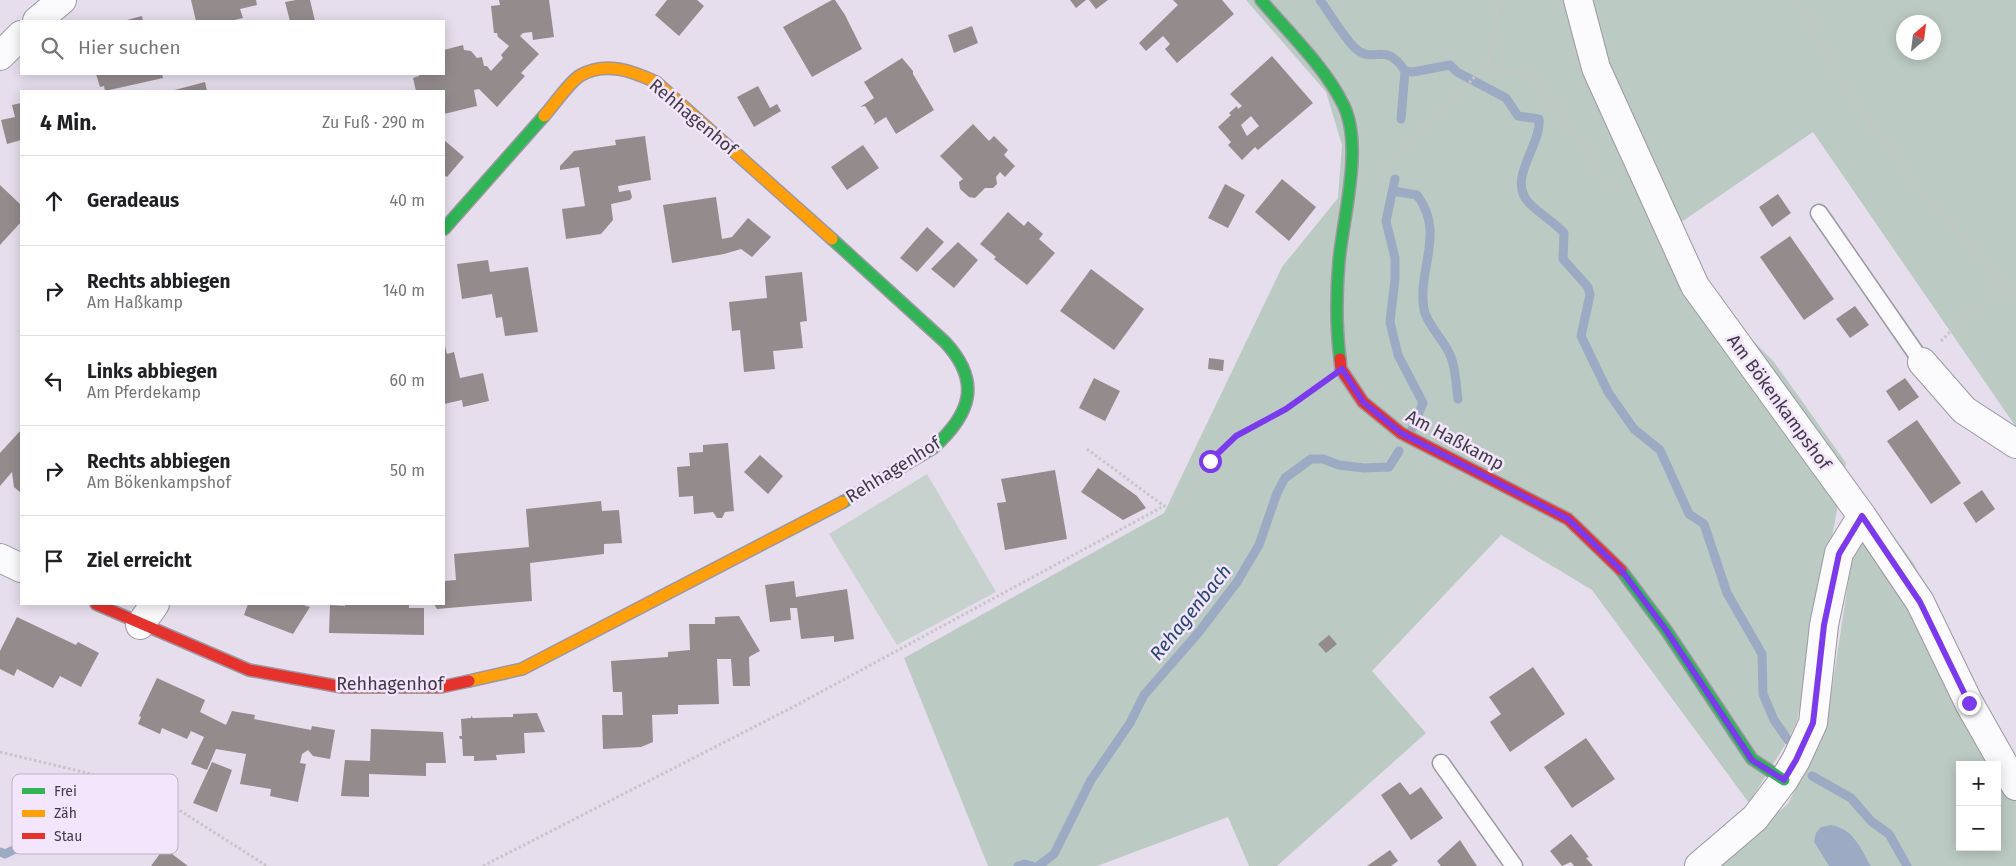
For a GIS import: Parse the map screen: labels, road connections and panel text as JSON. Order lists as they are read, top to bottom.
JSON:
{
  "streets": {
    "street": ["Rehhagenhof", "Am Bökenkampshof", "Am Haßkamp"]
  },
  "water": ["Rehagenbach"],
  "legend": ["Frei", "Zäh", "Stau"],
  "north": "top right",
  "page": {
    "search": "Hier suchen",
    "heading": ["4 Min.", "Zu Fuß · 290 m"],
    "list": [
      ["Geradeaus", "40 m"],
      ["Rechts abbiegen", "Am Haßkamp", "140 m"],
      ["Links abbiegen", "Am Pferdekamp", "60 m"],
      ["Rechts abbiegen", "Am Bökenkampshof", "50 m"],
      "Ziel erreicht"
    ],
    "map_buttons": ["+", "−"]
  }
}
